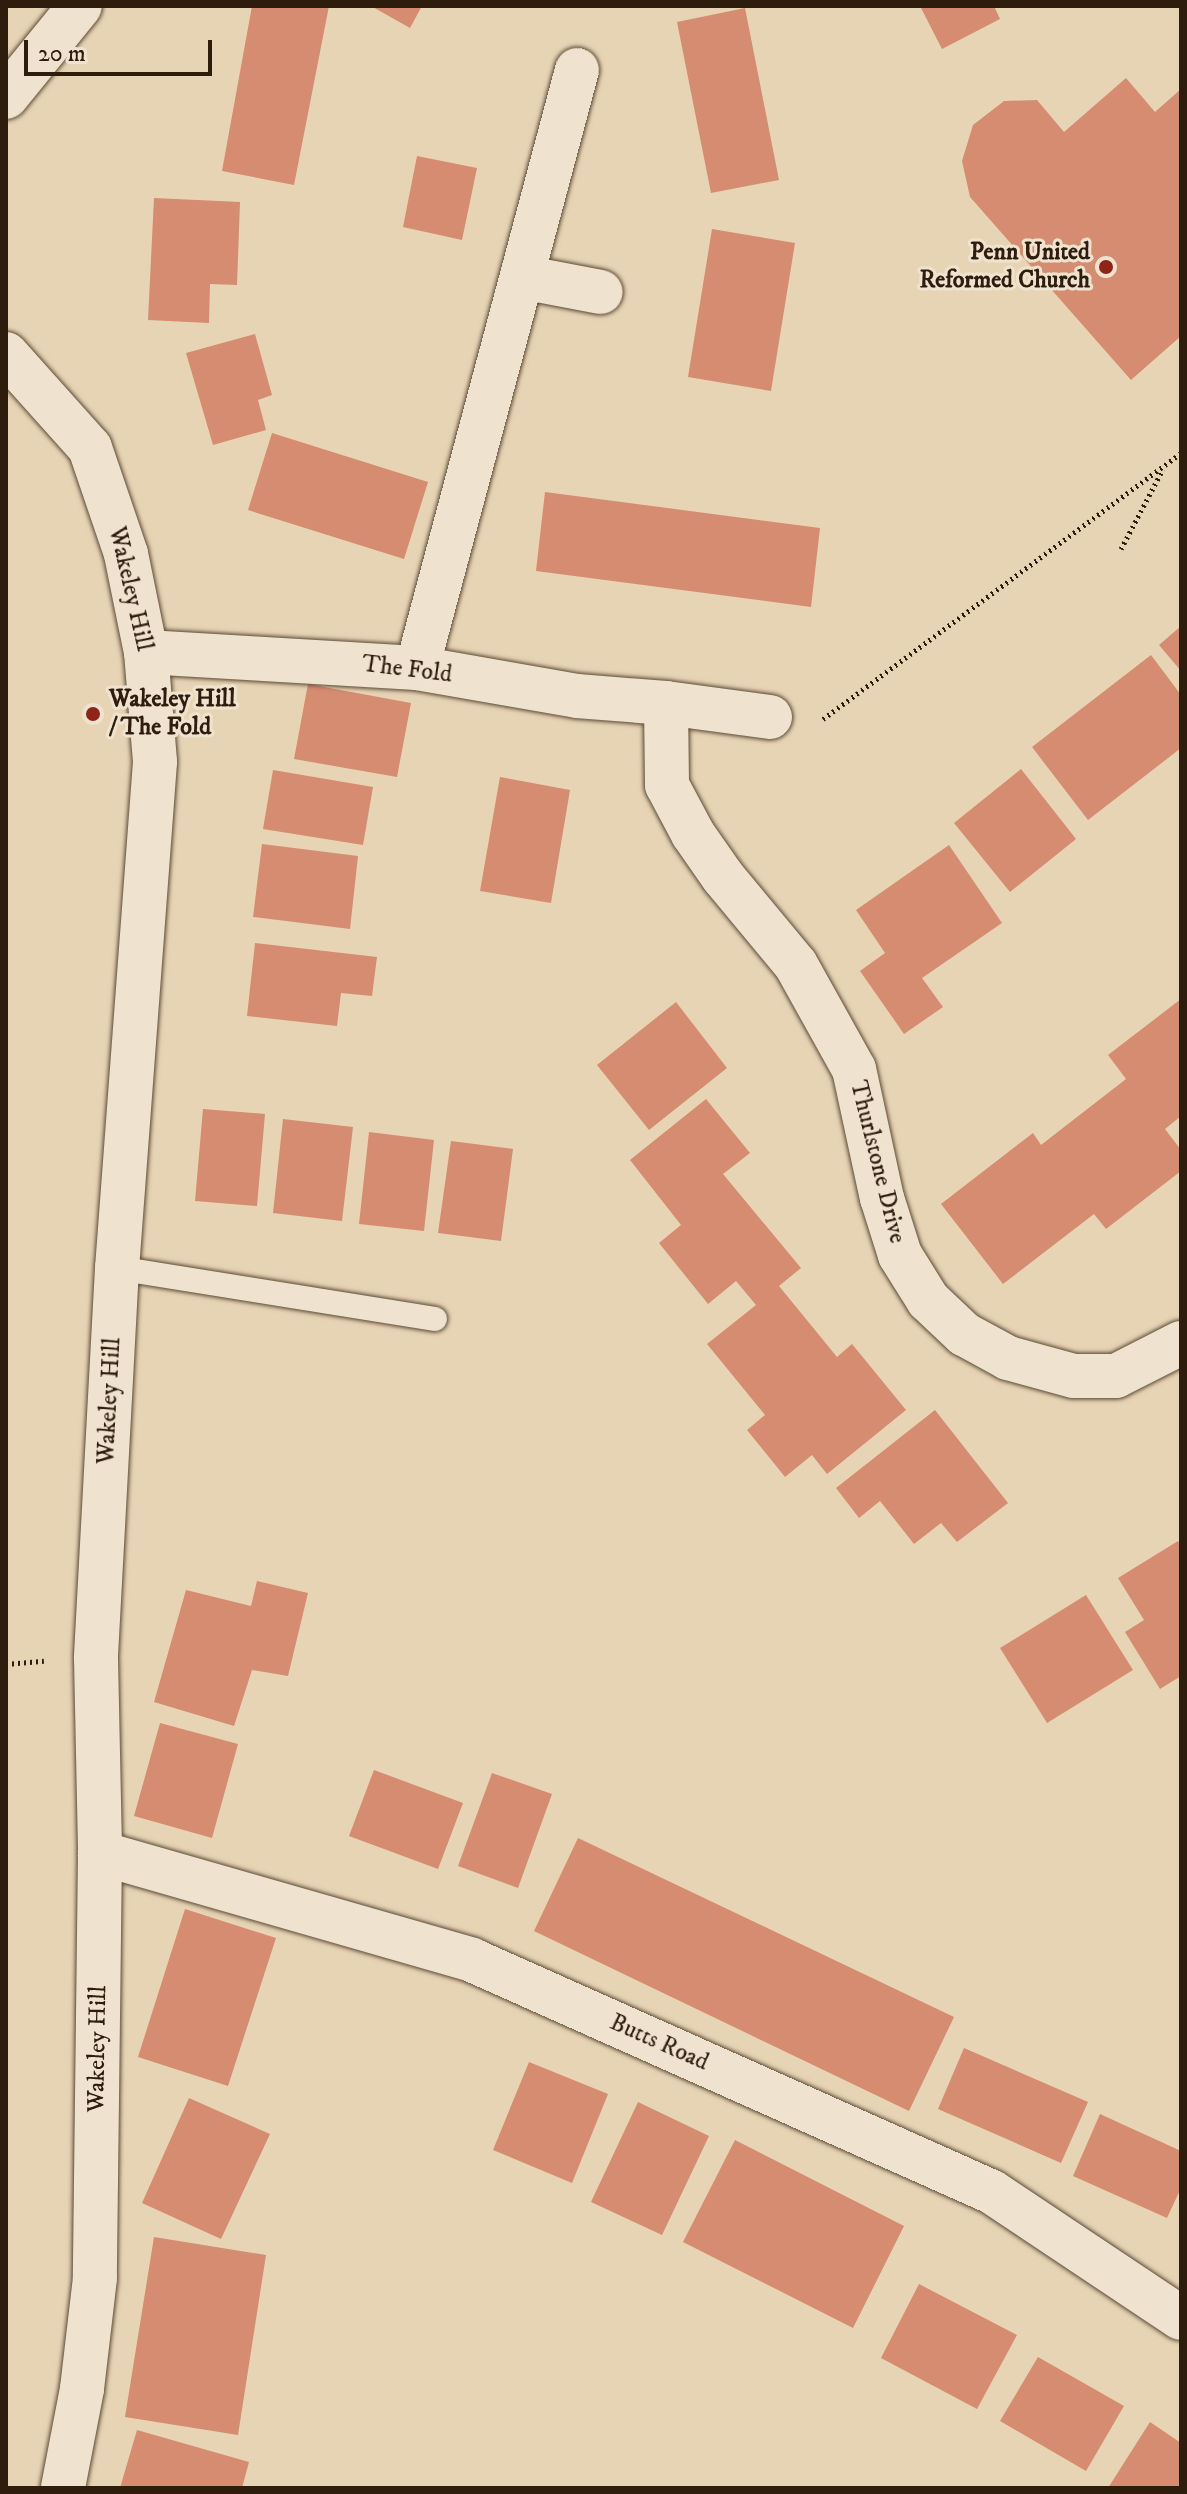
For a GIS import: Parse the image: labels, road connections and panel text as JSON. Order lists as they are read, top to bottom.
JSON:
{
  "streets": {
    "street": [
      "Wakeley Hill",
      "The Fold",
      "Thurlstone Drive",
      "Butts Road"
    ]
  },
  "crossings": [
    ["Wakeley Hill", "The Fold"],
    ["Wakeley Hill", "Butts Road"],
    ["The Fold", "Thurlstone Drive"]
  ],
  "places": ["Penn United Reformed Church", "Wakeley Hill / The Fold"],
  "scale_bar": "20 m"
}
